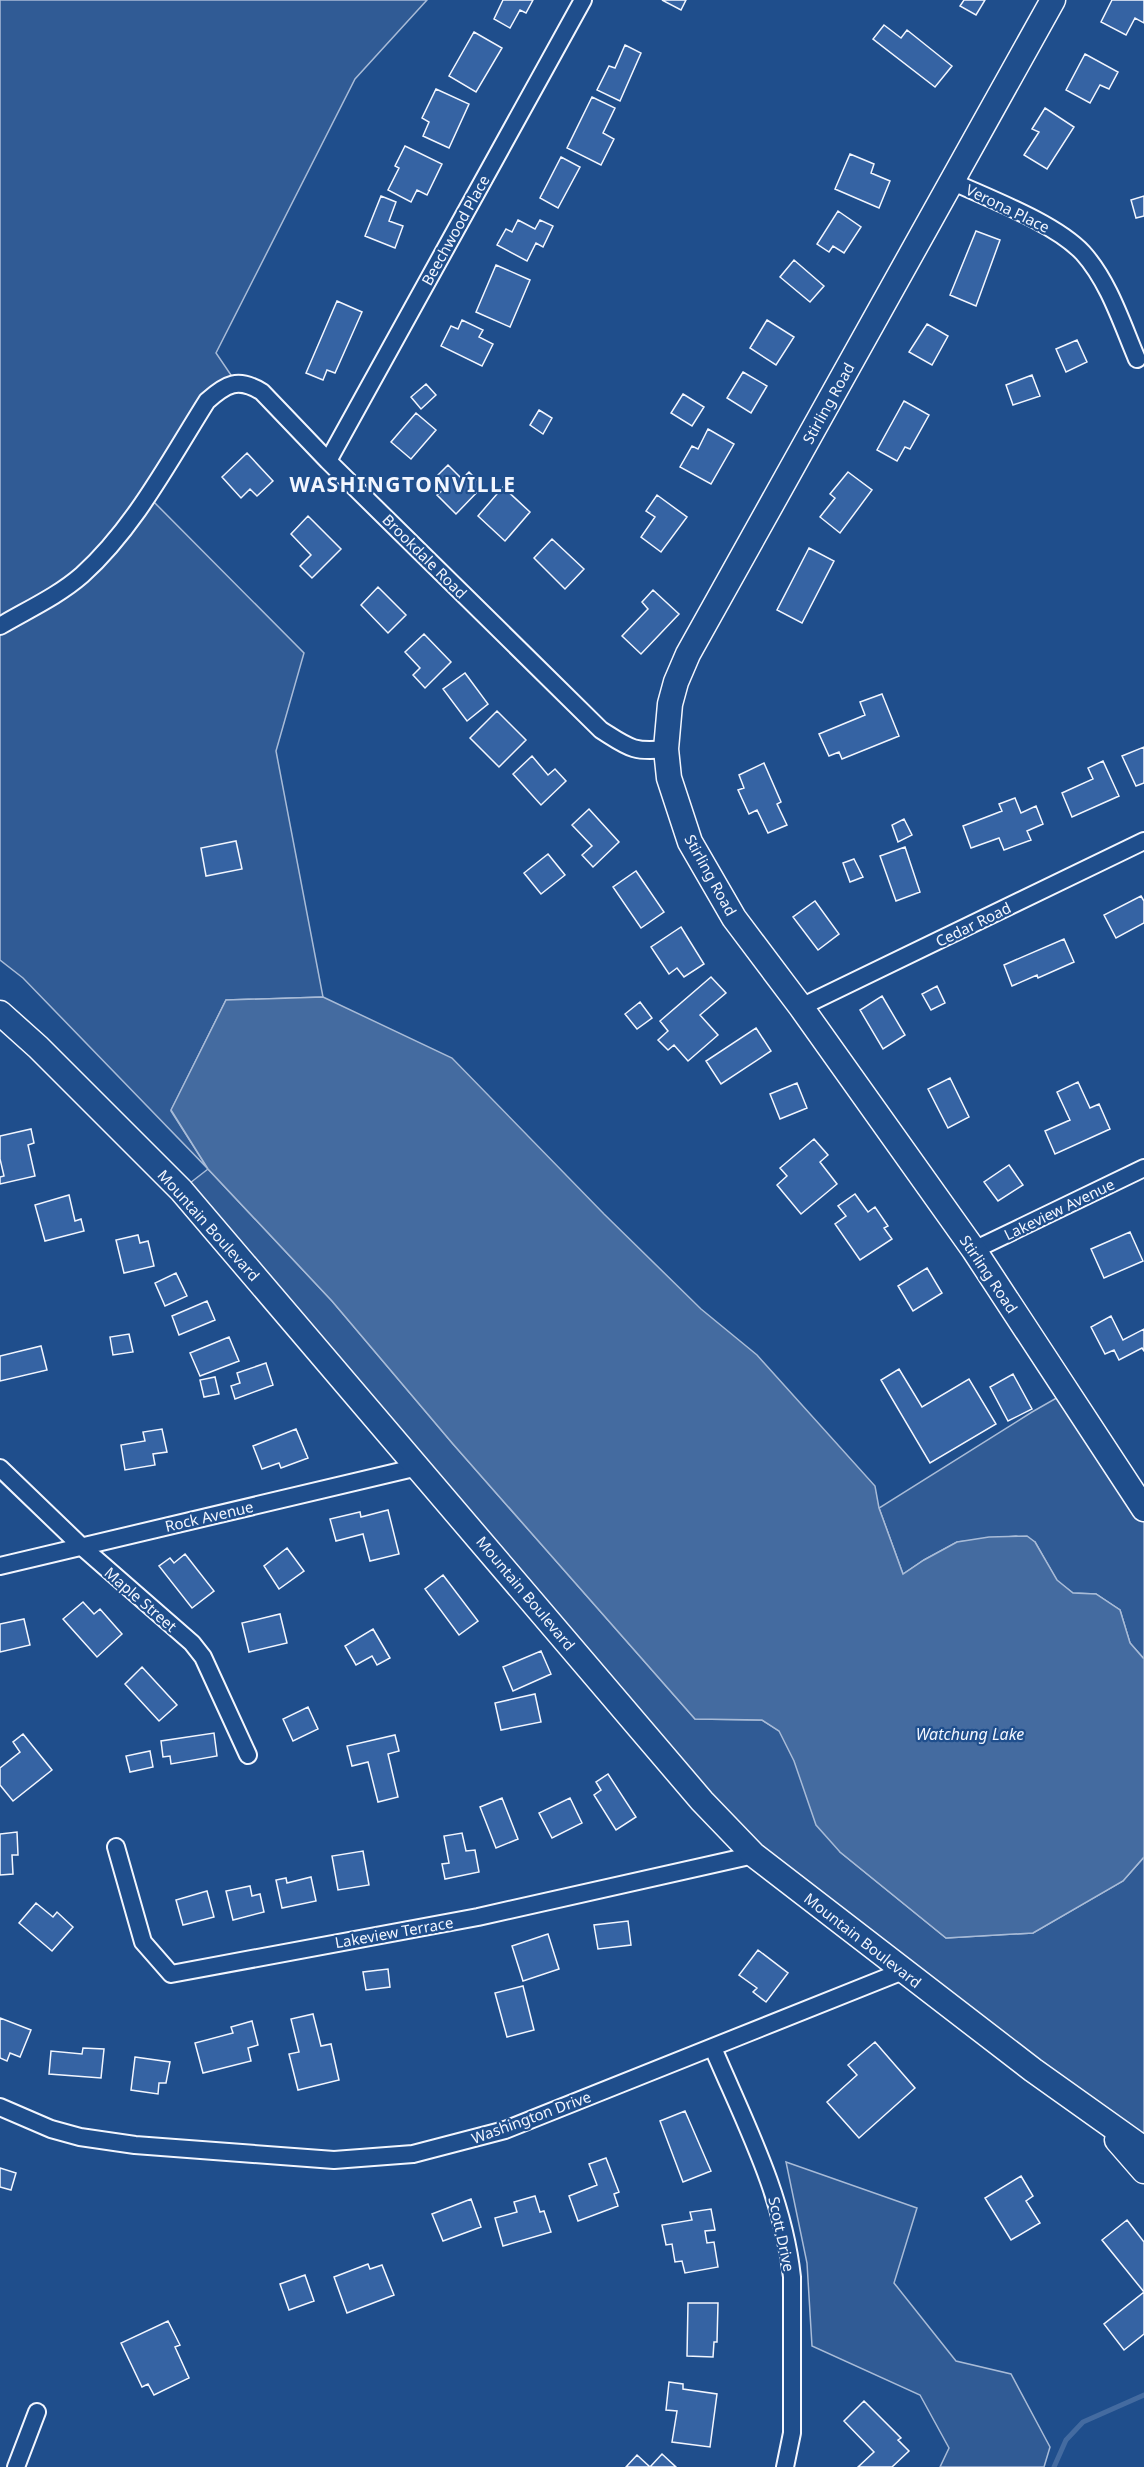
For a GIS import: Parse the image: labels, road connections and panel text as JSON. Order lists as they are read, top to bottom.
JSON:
{
  "streets": {
    "street": [
      "Verona Place",
      "Beechwood Place",
      "Stirling Road",
      "Brookdale Road",
      "Cedar Road",
      "Lakeview Avenue",
      "Mountain Boulevard",
      "Rock Avenue",
      "Maple Street",
      "Lakeview Terrace",
      "Washington Drive",
      "Scott Drive"
    ]
  },
  "crossings": [
    ["Verona Place", "Stirling Road"],
    ["Beechwood Place", "Brookdale Road"],
    ["Stirling Road", "Brookdale Road"],
    ["Stirling Road", "Cedar Road"],
    ["Stirling Road", "Lakeview Avenue"],
    ["Mountain Boulevard", "Rock Avenue"],
    ["Mountain Boulevard", "Lakeview Terrace"],
    ["Mountain Boulevard", "Washington Drive"],
    ["Rock Avenue", "Maple Street"],
    ["Washington Drive", "Scott Drive"]
  ],
  "districts": ["WASHINGTONVILLE"],
  "water": ["Watchung Lake"]
}
